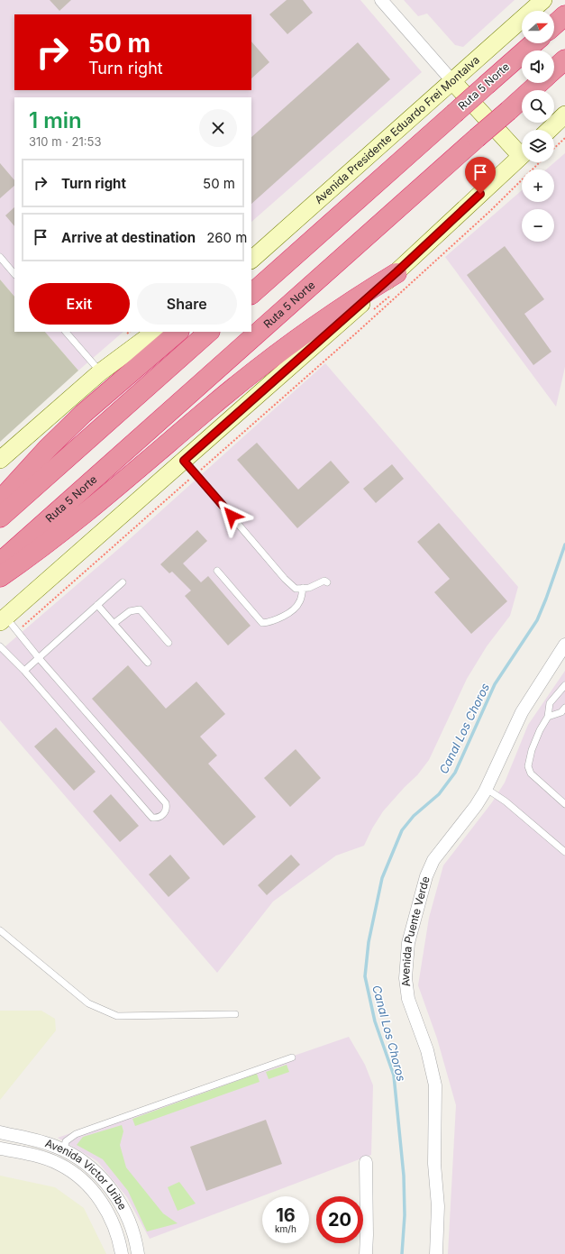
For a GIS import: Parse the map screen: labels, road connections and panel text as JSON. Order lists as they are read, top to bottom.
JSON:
{
  "streets": {
    "highway": ["Ruta 5 Norte"],
    "main road": ["Avenida Presidente Eduardo Frei Montalva"],
    "street": ["Avenida Puente Verde", "Avenida Victor Uribe"]
  },
  "water": ["Canal Los Choros"],
  "north": "right",
  "page": {
    "map_buttons": ["+", "−"],
    "turn": ["50 m", "Turn right"],
    "heading": ["1 min", "310 m · 21:53"],
    "list": [
      {
        "name": "Turn right",
        "value": "50 m"
      },
      {
        "name": "Arrive at destination",
        "value": "260 m"
      }
    ],
    "buttons": ["Exit", "Share"],
    "speed": "16 km/h",
    "limit": "20"
  }
}
